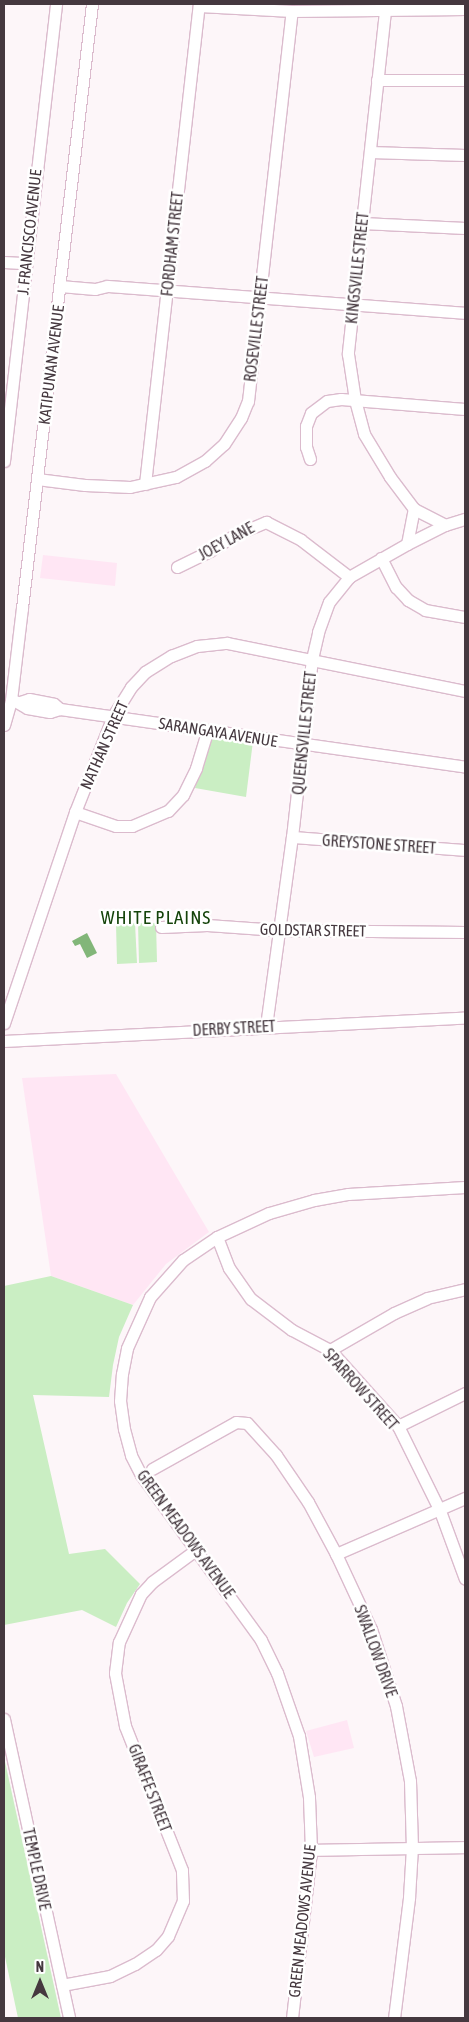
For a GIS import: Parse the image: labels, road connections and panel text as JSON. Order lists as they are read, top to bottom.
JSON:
{
  "streets": {
    "street": [
      "J. FRANCISCO AVENUE",
      "FORDHAM STREET",
      "KINGSVILLE STREET",
      "ROSEVILLE STREET",
      "KATIPUNAN AVENUE",
      "JOEY LANE",
      "SARANGAYA AVENUE",
      "QUEENSVILLE STREET",
      "NATHAN STREET",
      "GREYSTONE STREET",
      "GOLDSTAR STREET",
      "DERBY STREET",
      "SPARROW STREET",
      "GREEN MEADOWS AVENUE",
      "SWALLOW DRIVE",
      "GIRAFFE STREET",
      "TEMPLE DRIVE"
    ]
  },
  "crossings": [
    ["FORDHAM STREET", "ROSEVILLE STREET"],
    ["KINGSVILLE STREET", "QUEENSVILLE STREET"],
    ["ROSEVILLE STREET", "KATIPUNAN AVENUE"],
    ["KATIPUNAN AVENUE", "SARANGAYA AVENUE"],
    ["JOEY LANE", "QUEENSVILLE STREET"],
    ["SARANGAYA AVENUE", "QUEENSVILLE STREET"],
    ["SARANGAYA AVENUE", "NATHAN STREET"],
    ["QUEENSVILLE STREET", "NATHAN STREET"],
    ["QUEENSVILLE STREET", "GREYSTONE STREET"],
    ["QUEENSVILLE STREET", "GOLDSTAR STREET"],
    ["QUEENSVILLE STREET", "DERBY STREET"],
    ["SPARROW STREET", "GREEN MEADOWS AVENUE"],
    ["GREEN MEADOWS AVENUE", "GIRAFFE STREET"],
    ["GIRAFFE STREET", "TEMPLE DRIVE"]
  ],
  "districts": ["WHITE PLAINS"],
  "north": "top"
}
